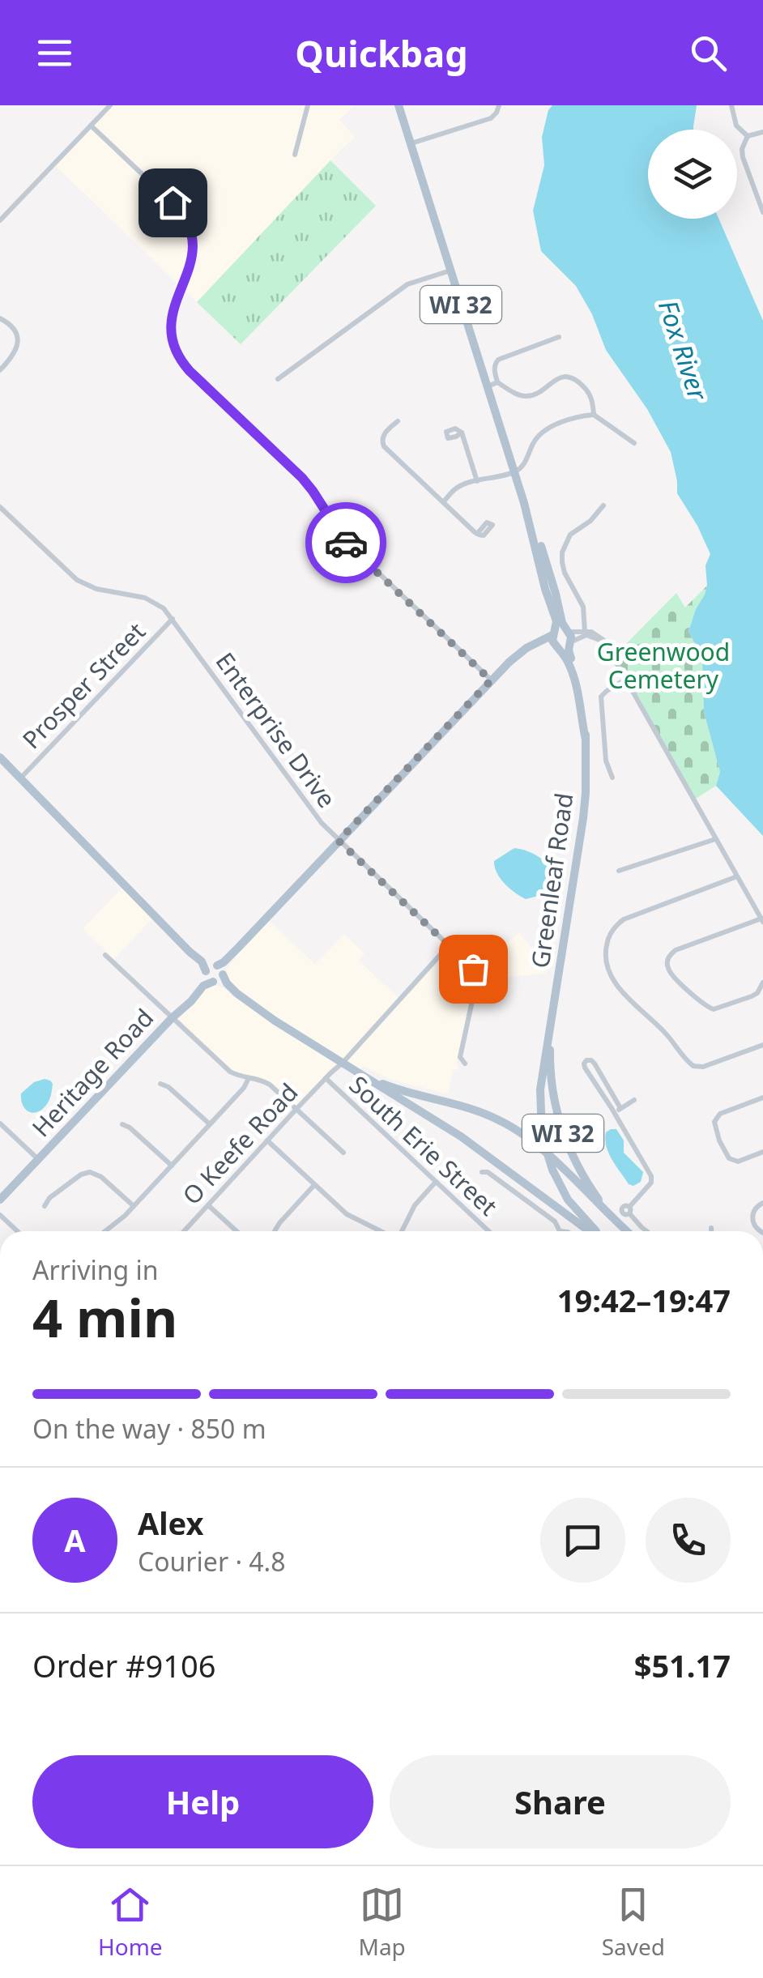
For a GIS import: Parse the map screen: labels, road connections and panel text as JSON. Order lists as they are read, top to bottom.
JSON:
{
  "streets": {
    "main road": ["WI 32", "Greenleaf Road", "Heritage Road"],
    "street": [
      "Prosper Street",
      "Enterprise Drive",
      "O Keefe Road",
      "South Erie Street"
    ]
  },
  "crossings": [
    ["WI 32", "Greenleaf Road"],
    ["Prosper Street", "Enterprise Drive"],
    ["Enterprise Drive", "O Keefe Road"],
    ["O Keefe Road", "South Erie Street"]
  ],
  "water": ["Fox River"],
  "parks": ["Greenwood Cemetery"],
  "page": {
    "header": "Quickbag",
    "heading": ["4 min", "Arriving in", "19:42–19:47"],
    "panel": [
      "Alex",
      "Courier · 4.8",
      "Order #9106",
      "$51.17"
    ],
    "bar": "On the way · 850 m",
    "round": "A",
    "buttons": ["Help", "Share"],
    "tabs": ["Home", "Map", "Saved"]
  }
}
